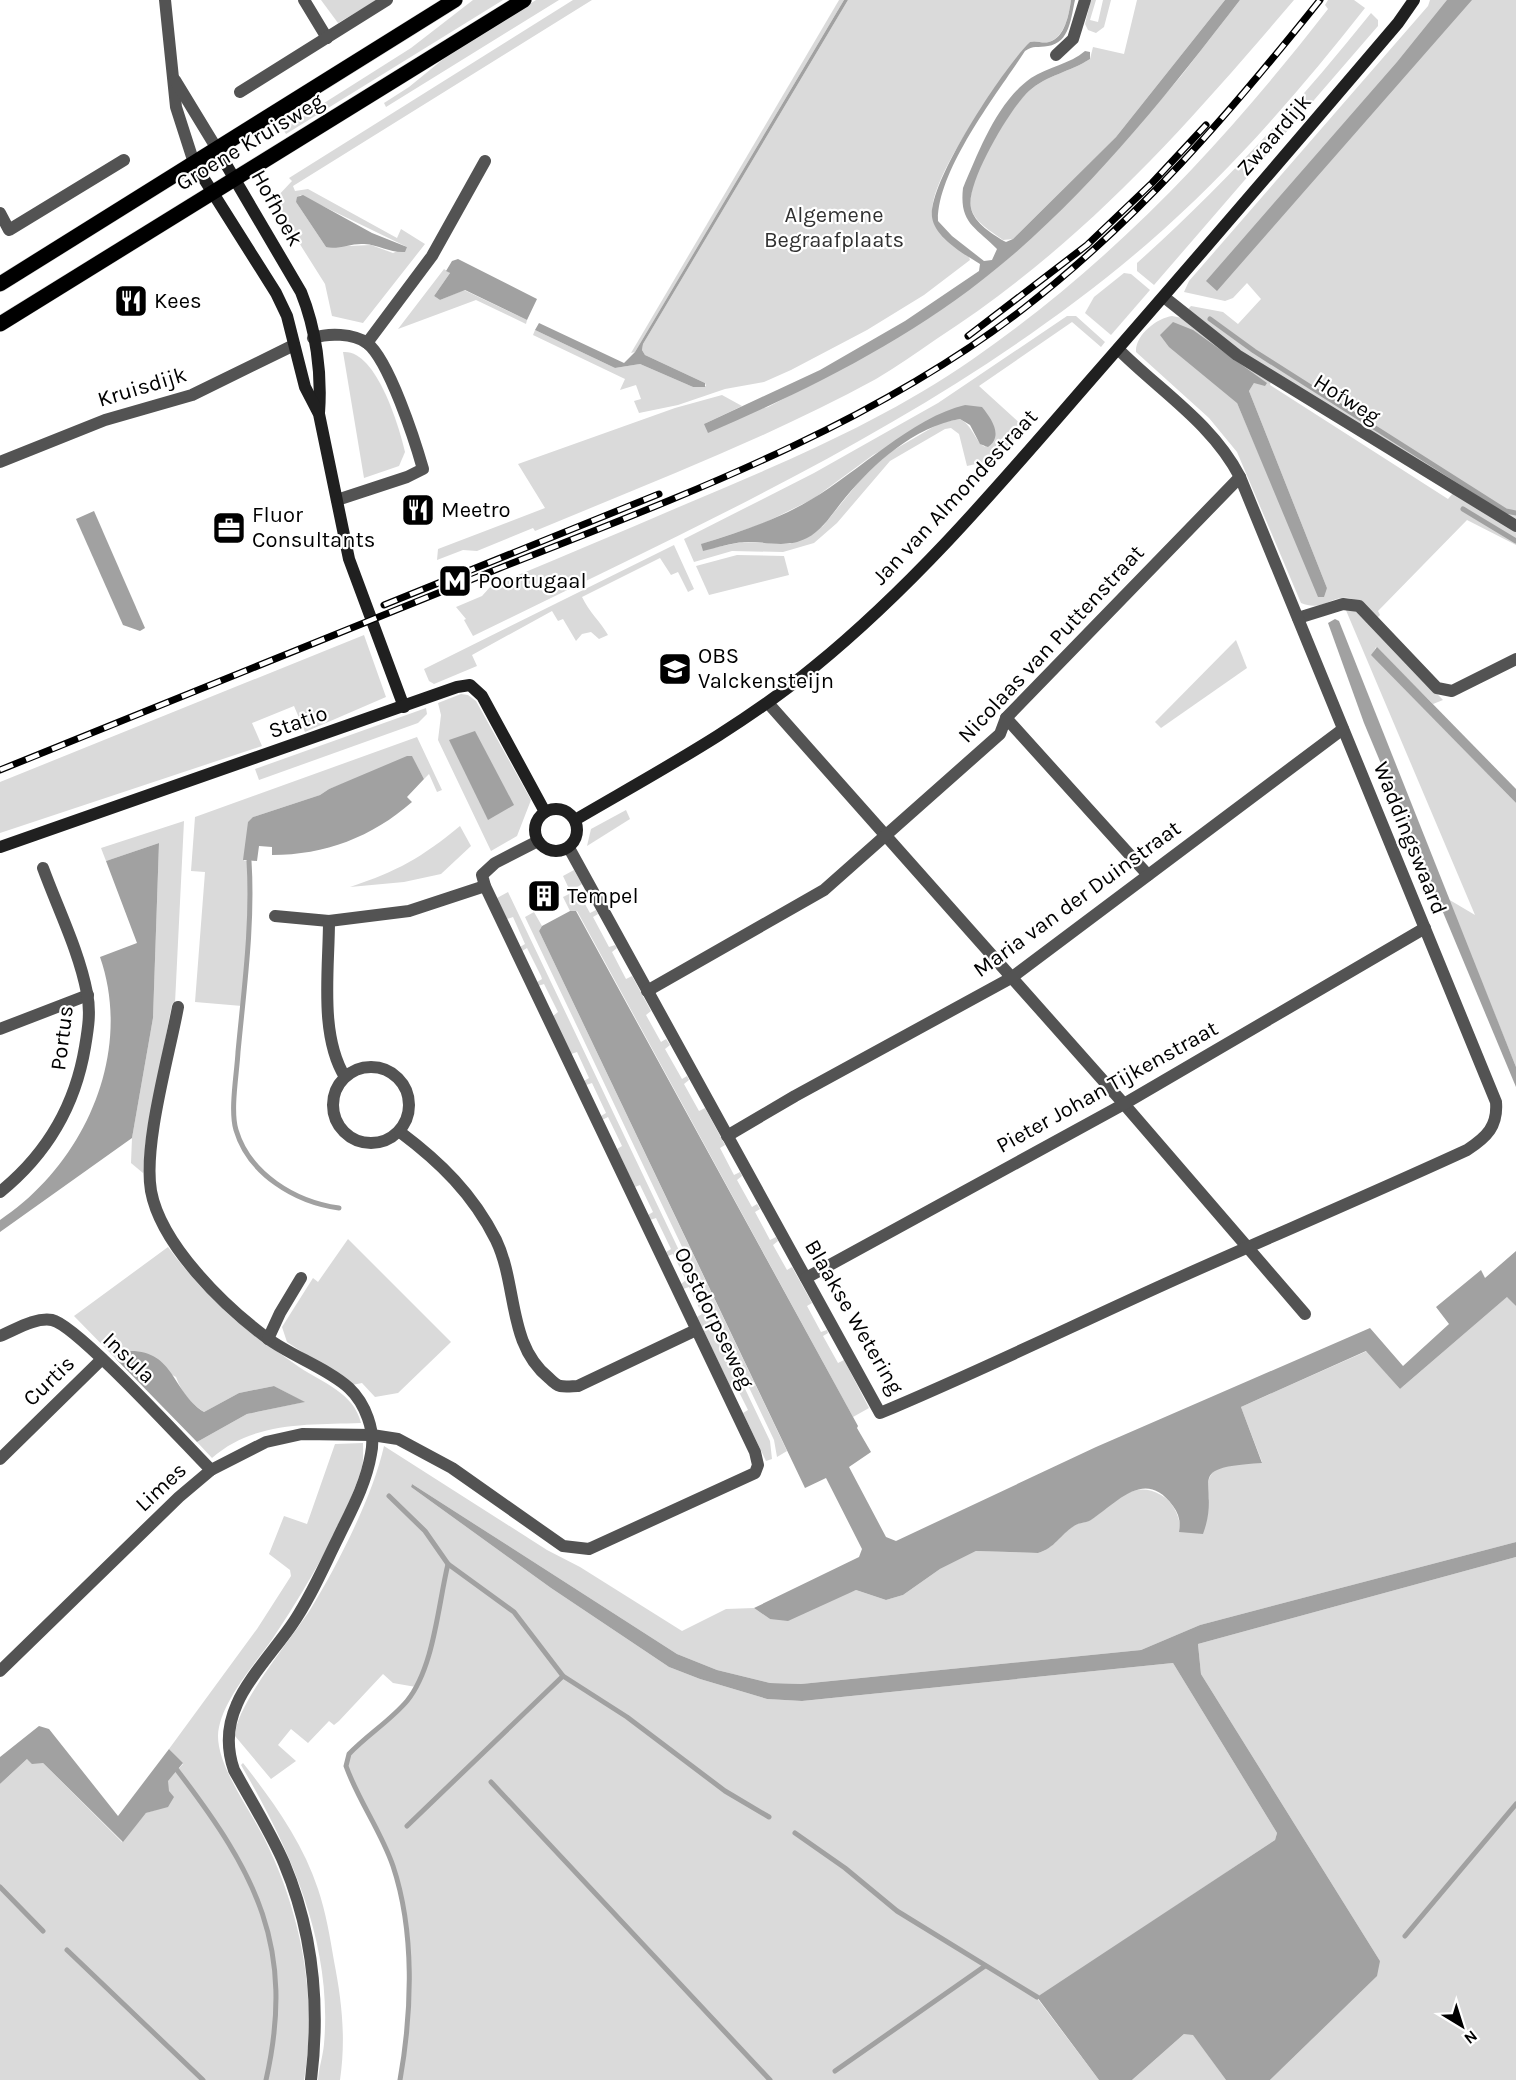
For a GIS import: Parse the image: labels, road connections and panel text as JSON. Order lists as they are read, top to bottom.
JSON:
{
  "streets": {
    "main road": ["Groene Kruisweg"],
    "street": [
      "Zwaardijk",
      "Hofhoek",
      "Kruisdijk",
      "Hofweg",
      "Jan van Almondestraat",
      "Nicolaas van Puttenstraat",
      "Statio",
      "Waddingswaard",
      "Maria van der Duinstraat",
      "Portus",
      "Pieter Johan Tijkenstraat",
      "Blaakse Wetering",
      "Oostdorpseweg",
      "Insula",
      "Curtis",
      "Limes"
    ]
  },
  "crossings": [
    ["Zwaardijk", "Hofweg"],
    ["Zwaardijk", "Jan van Almondestraat"],
    ["Groene Kruisweg", "Hofhoek"],
    ["Hofhoek", "Kruisdijk"],
    ["Hofhoek", "Statio"],
    ["Hofweg", "Jan van Almondestraat"],
    ["Jan van Almondestraat", "Statio"],
    ["Jan van Almondestraat", "Waddingswaard"],
    ["Jan van Almondestraat", "Blaakse Wetering"],
    ["Nicolaas van Puttenstraat", "Waddingswaard"],
    ["Nicolaas van Puttenstraat", "Blaakse Wetering"],
    ["Statio", "Blaakse Wetering"],
    ["Waddingswaard", "Maria van der Duinstraat"],
    ["Waddingswaard", "Pieter Johan Tijkenstraat"],
    ["Waddingswaard", "Blaakse Wetering"],
    ["Maria van der Duinstraat", "Blaakse Wetering"],
    ["Pieter Johan Tijkenstraat", "Blaakse Wetering"],
    ["Oostdorpseweg", "Limes"],
    ["Insula", "Curtis"],
    ["Insula", "Limes"]
  ],
  "parks": ["Algemene Begraafplaats"],
  "places": {
    "restaurant": ["Kees", "Meetro"],
    "office": ["Fluor Consultants"],
    "metro station": ["Poortugaal"],
    "school or university": ["OBS Valckensteijn"],
    "building": ["Tempel"]
  },
  "north": "bottom right"
}
